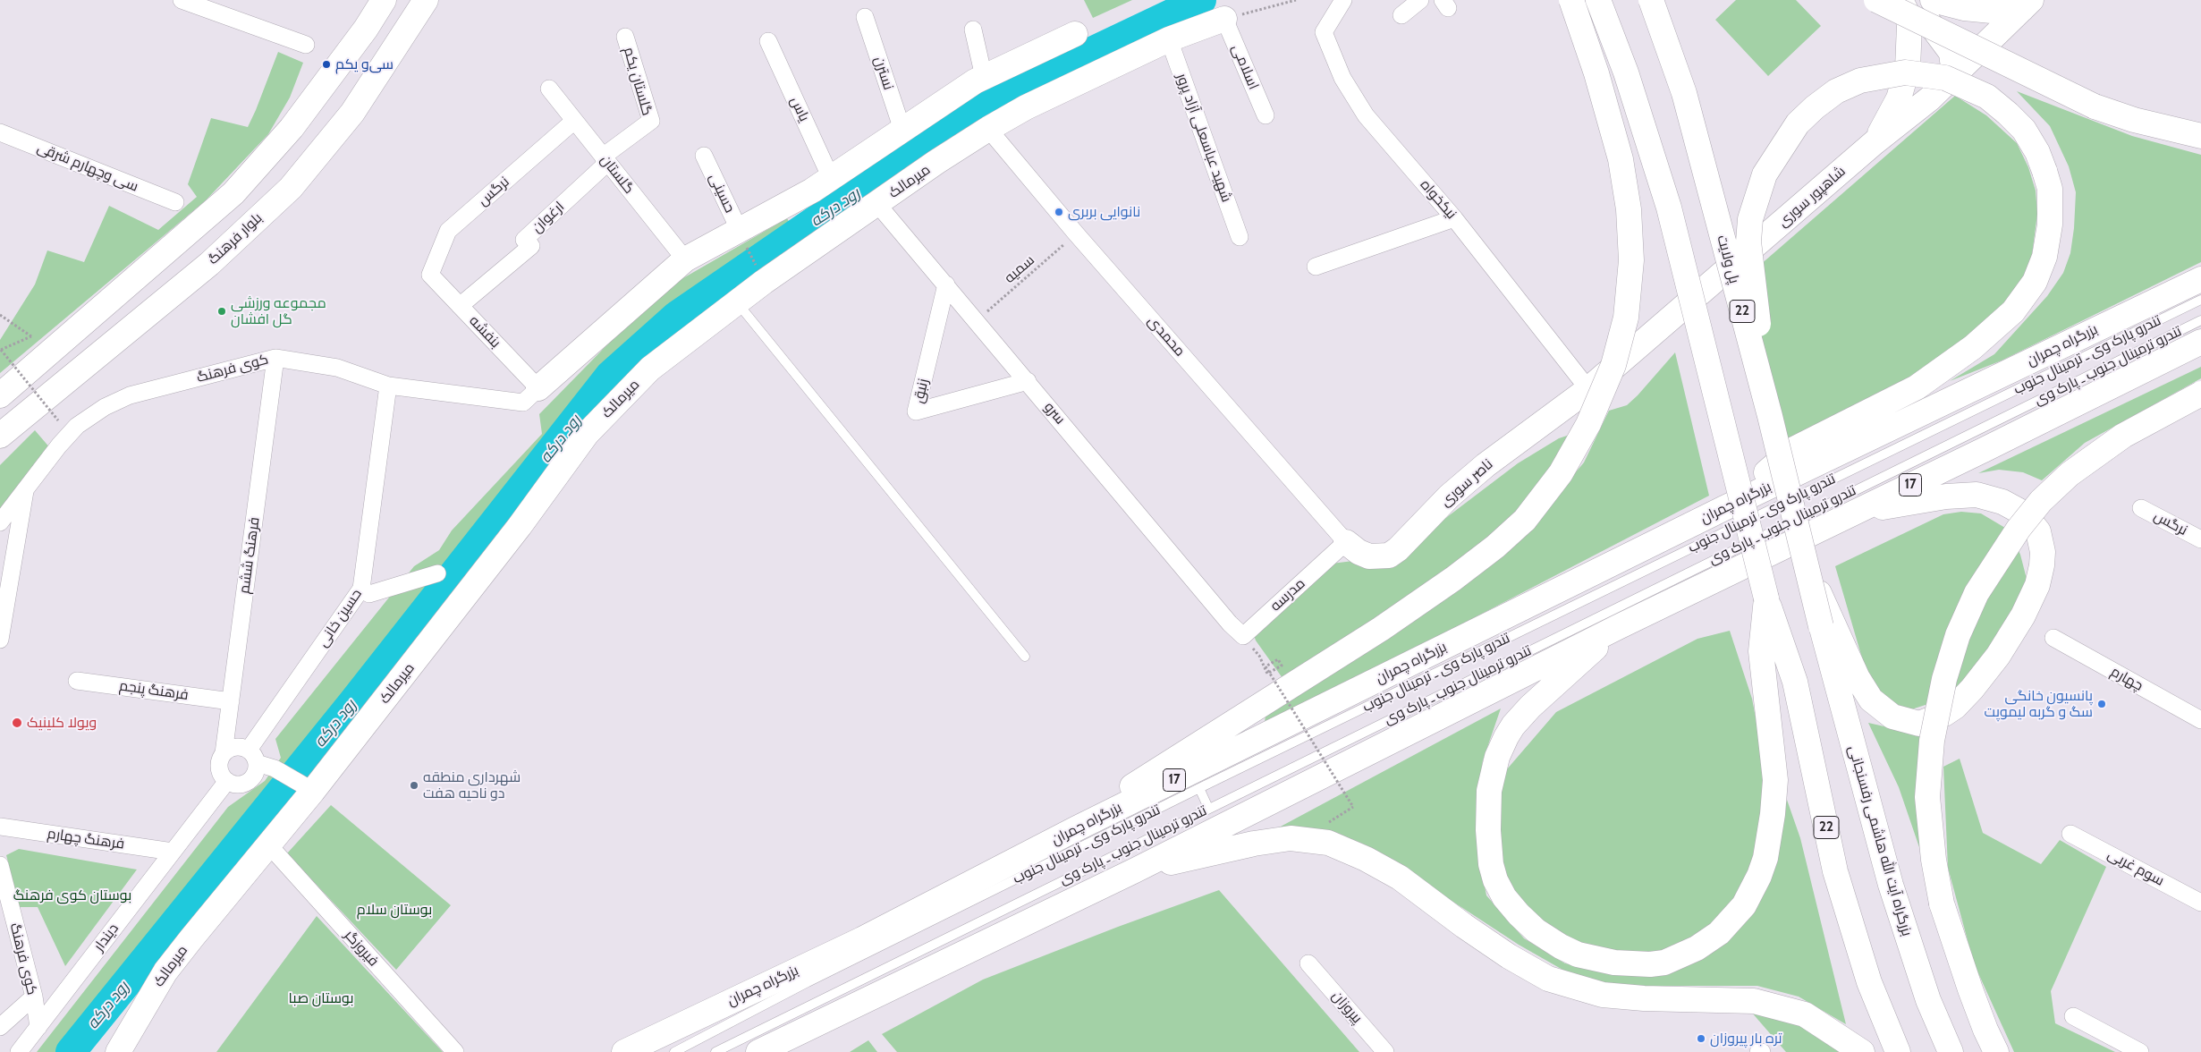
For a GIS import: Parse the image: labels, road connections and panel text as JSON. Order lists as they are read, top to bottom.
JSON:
{
  "streets": {
    "main road": [
      "میرمالک",
      "شاهپور سوری",
      "بلوار فرهنگ",
      "پل ولایت",
      "22",
      "بزرگراه چمران",
      "ناصر سوری",
      "17",
      "بزرگراه آیت الله هاشمی رفسنجانی"
    ],
    "street": [
      "اسلامی",
      "نسترن",
      "گلستان یکم",
      "یاس",
      "شهید عباسعلی آزاد پرور",
      "سی وچهارم شرقی",
      "گلستان",
      "نرگس",
      "حسینی",
      "نیکخواه",
      "ارغوان",
      "بنفشه",
      "محمدی",
      "کوی فرهنگ",
      "زنبق",
      "سرو",
      "فرهنگ ششم",
      "مدرسه",
      "حسین خانی",
      "چهارم",
      "فرهنگ پنجم",
      "فرهنگ چهارم",
      "سوم غربی",
      "دیندار",
      "فیروزگر",
      "پیروزان"
    ],
    "lane": ["تندرو پارک وی ـ ترمینال جنوب", "تندرو ترمینال جنوب ـ پارک وی"],
    "path": ["سمیه"]
  },
  "crossings": [
    ["اسلامی", "میرمالک"],
    ["گلستان یکم", "گلستان"],
    ["گلستان یکم", "ارغوان"],
    ["شهید عباسعلی آزاد پرور", "میرمالک"],
    ["گلستان", "نرگس"],
    ["گلستان", "ارغوان"],
    ["میرمالک", "محمدی"],
    ["میرمالک", "سرو"],
    ["میرمالک", "فیروزگر"],
    ["نرگس", "بنفشه"],
    ["شاهپور سوری", "نیکخواه"],
    ["شاهپور سوری", "ناصر سوری"],
    ["نیکخواه", "ناصر سوری"],
    ["ارغوان", "بنفشه"],
    ["پل ولایت", "بزرگراه آیت الله هاشمی رفسنجانی"],
    ["سمیه", "محمدی"],
    ["سمیه", "سرو"],
    ["بنفشه", "کوی فرهنگ"],
    ["محمدی", "ناصر سوری"],
    ["محمدی", "مدرسه"],
    ["کوی فرهنگ", "فرهنگ ششم"],
    ["کوی فرهنگ", "حسین خانی"],
    ["کوی فرهنگ", "دیندار"],
    ["زنبق", "سرو"],
    ["سرو", "مدرسه"],
    ["ناصر سوری", "مدرسه"],
    ["فرهنگ ششم", "حسین خانی"],
    ["فرهنگ ششم", "فرهنگ پنجم"],
    ["فرهنگ ششم", "دیندار"],
    ["حسین خانی", "دیندار"],
    ["فرهنگ چهارم", "دیندار"]
  ],
  "water": ["رود درکه"],
  "parks": ["بوستان کوی فرهنگ", "بوستان سلام", "بوستان صبا"],
  "places": [
    "سی‌و یکم",
    "نانوایی بربری",
    "مجموعه ورزشی گل افشان",
    "پانسیون خانگی سگ و گربه لیموپت",
    "ویولا کلینیک",
    "شهرداری منطقه دو ناحیه هفت",
    "تره بار پیروزان"
  ]
}
